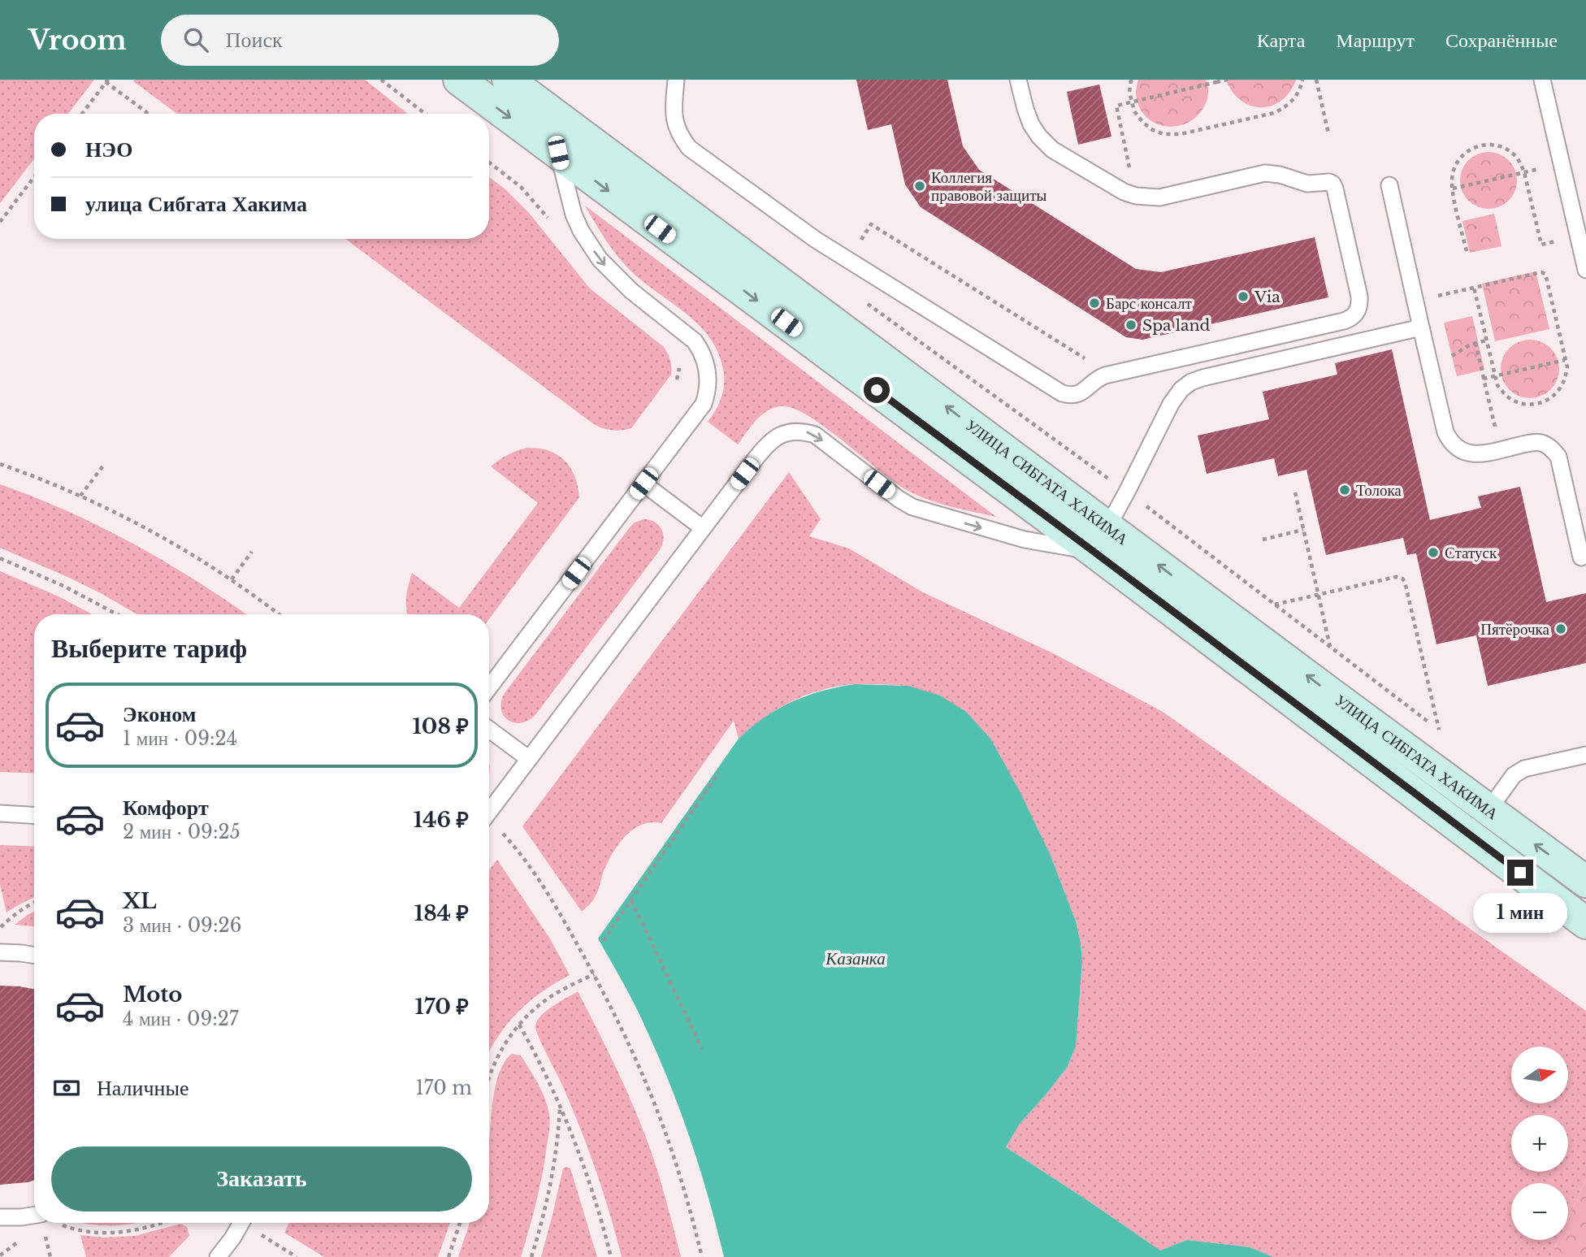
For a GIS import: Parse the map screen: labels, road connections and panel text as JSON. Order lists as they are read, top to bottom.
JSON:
{
  "streets": {
    "main road": ["УЛИЦА СИБГАТА ХАКИМА"]
  },
  "water": ["Казанка"],
  "places": [
    "Коллегия правовой защиты",
    "Via",
    "Барс консалт",
    "Spa land",
    "Толока",
    "Статуск",
    "Пятёрочка"
  ],
  "north": "right",
  "page": {
    "header": "Vroom",
    "search": "Поиск",
    "nav": ["Карта", "Маршрут", "Сохранённые"],
    "banner": ["НЭО", "улица Сибгата Хакима"],
    "heading": "Выберите тариф",
    "list": [
      {
        "name": "Эконом",
        "note": "1 мин · 09:24",
        "value": "108 ₽"
      },
      {
        "name": "Комфорт",
        "note": "2 мин · 09:25",
        "value": "146 ₽"
      },
      {
        "name": "XL",
        "note": "3 мин · 09:26",
        "value": "184 ₽"
      },
      {
        "name": "Moto",
        "note": "4 мин · 09:27",
        "value": "170 ₽"
      }
    ],
    "bubble": "1 мин",
    "map_buttons": ["+", "−"],
    "pay": ["Наличные", "170 m"],
    "buttons": "Заказать"
  }
}
